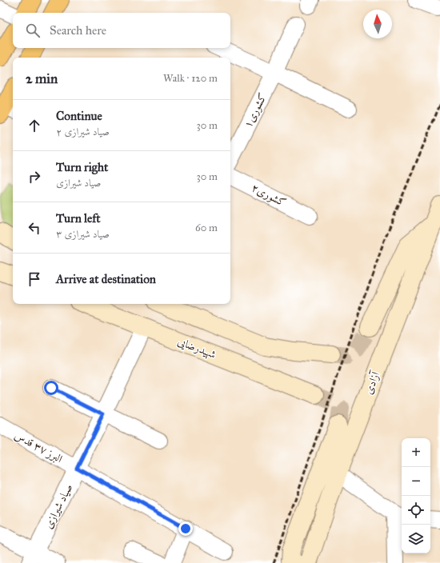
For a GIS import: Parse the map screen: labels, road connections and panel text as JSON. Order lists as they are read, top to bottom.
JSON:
{
  "streets": {
    "main road": ["شهیدرضایی", "آزادی"],
    "street": [
      "کشوری۱",
      "کشوری۲",
      "البرز ۳۷ قدس",
      "صیاد شیرازی"
    ]
  },
  "crossings": [
    ["شهیدرضایی", "صیاد شیرازی"],
    ["البرز ۳۷ قدس", "صیاد شیرازی"]
  ],
  "north": "top",
  "page": {
    "search": "Search here",
    "heading": ["2 min", "Walk · 120 m"],
    "list": [
      ["Continue", "صیاد شیرازی ۲", "30 m"],
      ["Turn right", "صیاد شیرازی", "30 m"],
      ["Turn left", "صیاد شیرازی ۳", "60 m"],
      "Arrive at destination"
    ],
    "map_buttons": ["+", "−"]
  }
}
